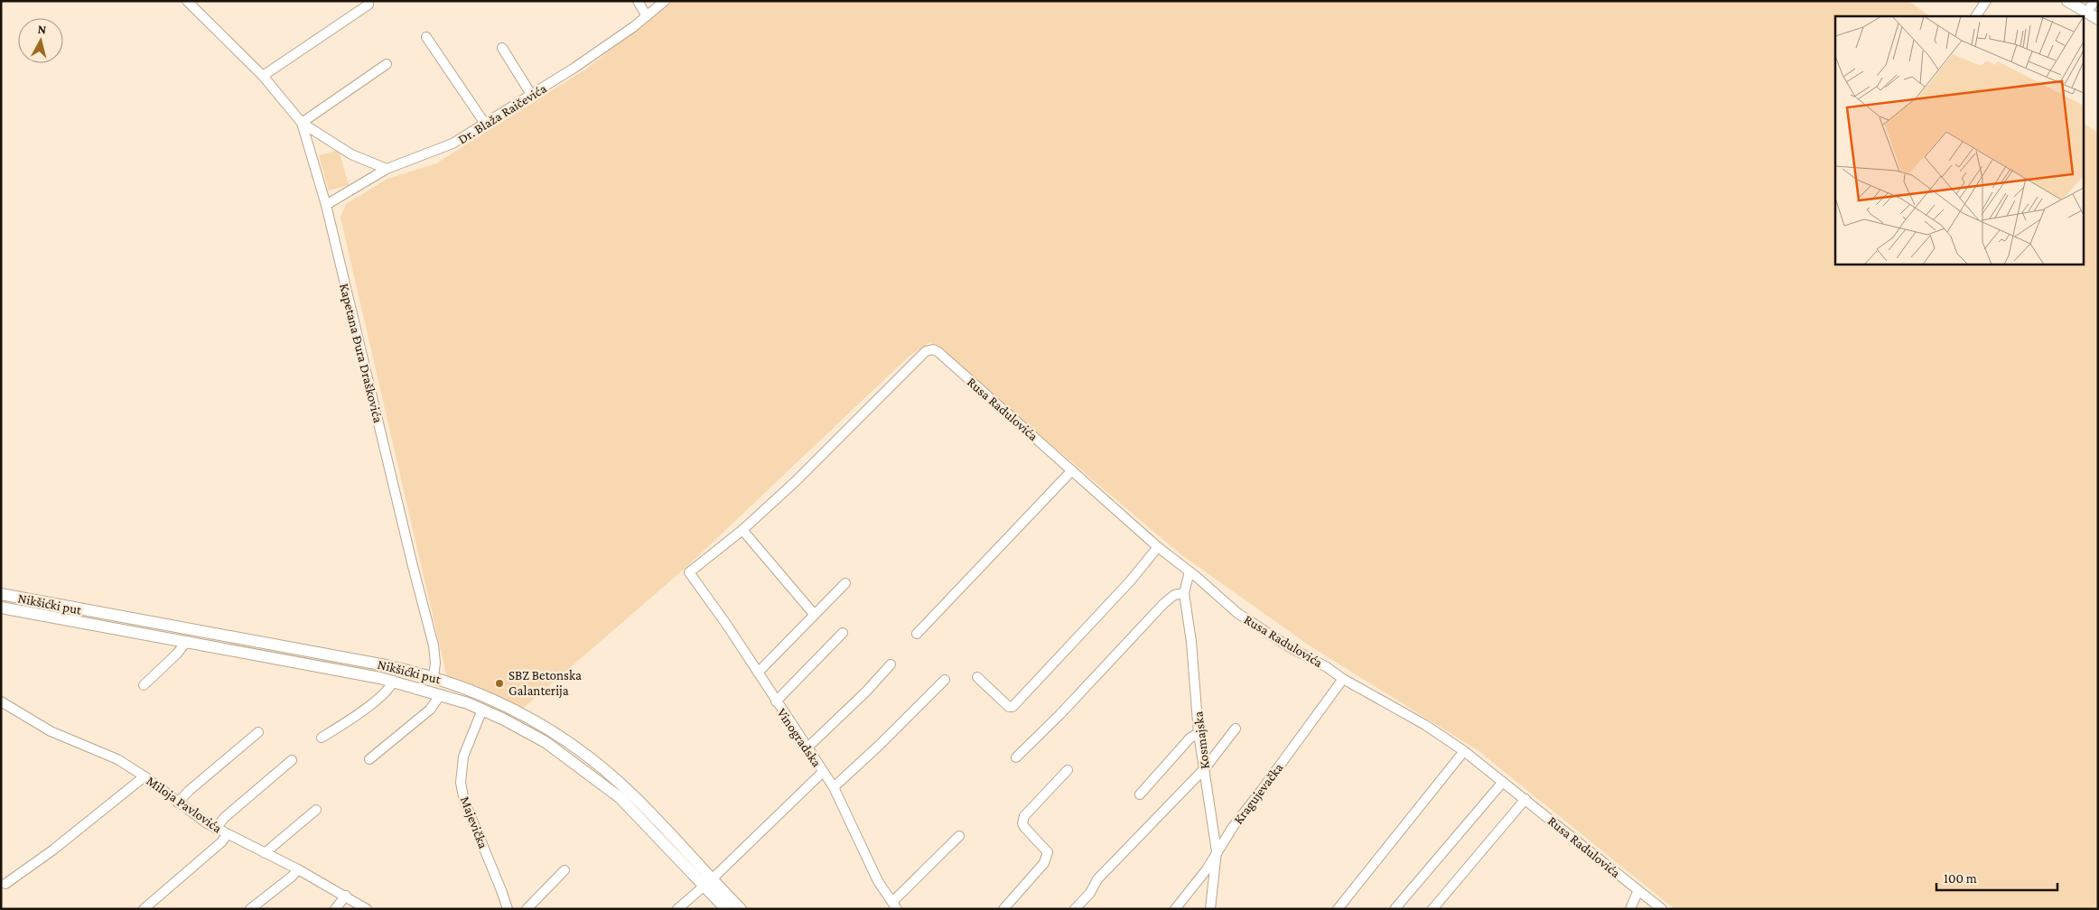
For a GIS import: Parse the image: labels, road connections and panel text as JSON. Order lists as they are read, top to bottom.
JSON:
{
  "streets": {
    "main road": ["Nikšićki put"],
    "street": [
      "Dr. Blaža Raičevića",
      "Kapetana Đura Draškovića",
      "Rusa Radulovića",
      "Vinogradska",
      "Kosmajska",
      "Kragujevačka",
      "Miloja Pavlovića",
      "Majevička"
    ]
  },
  "crossings": [
    ["Dr. Blaža Raičevića", "Kapetana Đura Draškovića"],
    ["Kapetana Đura Draškovića", "Nikšićki put"],
    ["Rusa Radulovića", "Vinogradska"],
    ["Rusa Radulovića", "Kosmajska"],
    ["Rusa Radulovića", "Kragujevačka"],
    ["Kosmajska", "Kragujevačka"]
  ],
  "places": ["SBZ Betonska Galanterija"],
  "scale_bar": "100 m",
  "north": "top"
}
